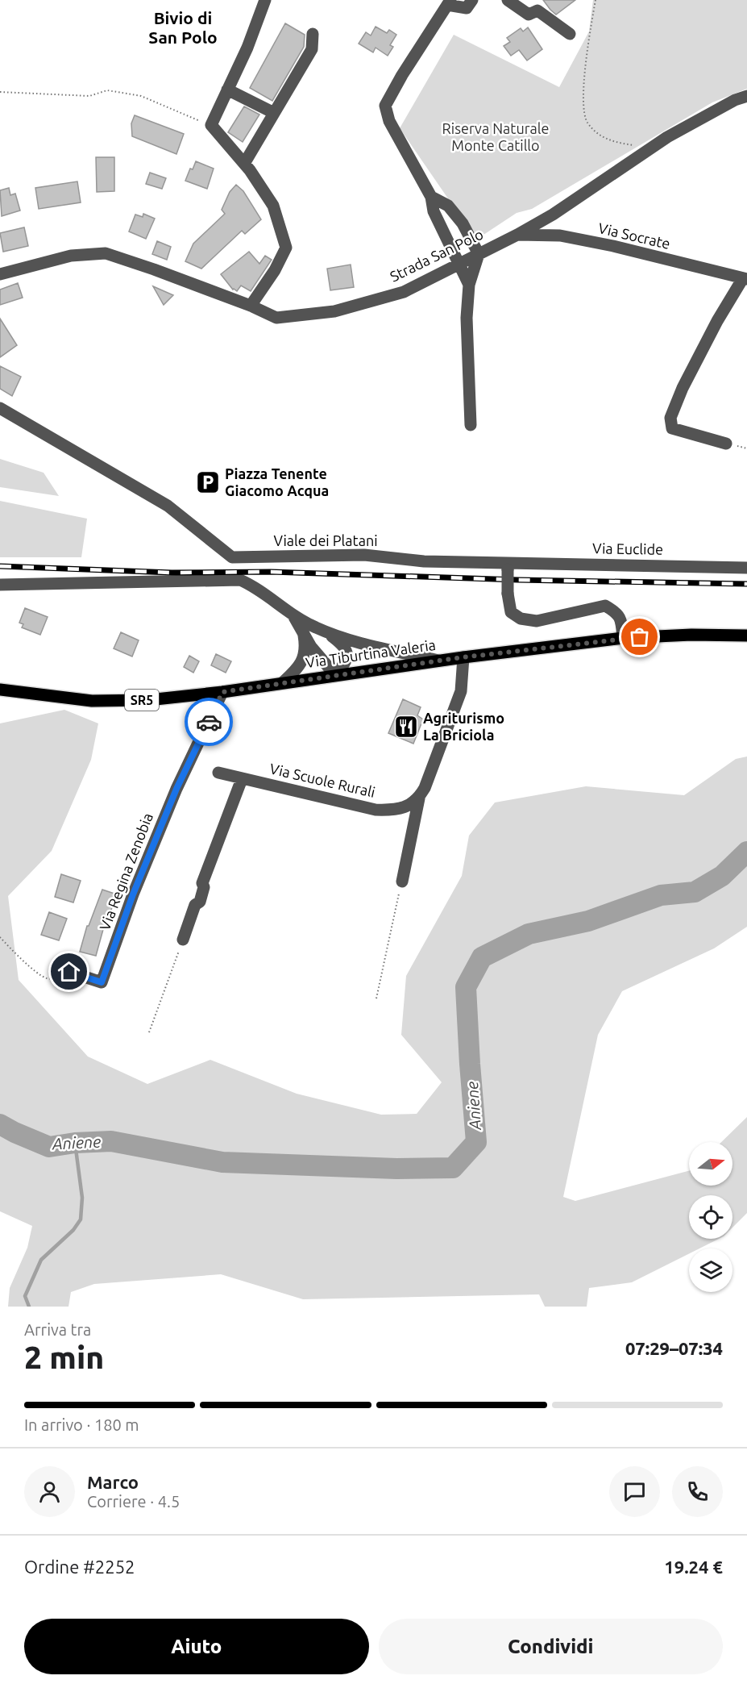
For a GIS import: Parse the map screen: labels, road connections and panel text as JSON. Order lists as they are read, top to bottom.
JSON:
{
  "streets": {
    "main road": ["Via Tiburtina Valeria", "SR5"],
    "street": [
      "Via Socrate",
      "Strada San Polo",
      "Viale dei Platani",
      "Via Euclide",
      "Via Scuole Rurali",
      "Via Regina Zenobia"
    ]
  },
  "crossings": [
    ["Via Socrate", "Strada San Polo"],
    ["Viale dei Platani", "Via Euclide"],
    ["Via Tiburtina Valeria", "Via Regina Zenobia"]
  ],
  "districts": ["Bivio di San Polo"],
  "water": ["Aniene"],
  "parks": ["Riserva Naturale Monte Catillo"],
  "places": {
    "parking": ["Piazza Tenente Giacomo Acqua"],
    "restaurant": ["Agriturismo La Briciola"]
  },
  "north": "right",
  "page": {
    "heading": ["2 min", "Arriva tra", "07:29–07:34"],
    "panel": [
      "Marco",
      "Corriere · 4.5",
      "Ordine #2252",
      "19.24 €"
    ],
    "bar": "In arrivo · 180 m",
    "buttons": ["Aiuto", "Condividi"]
  }
}
